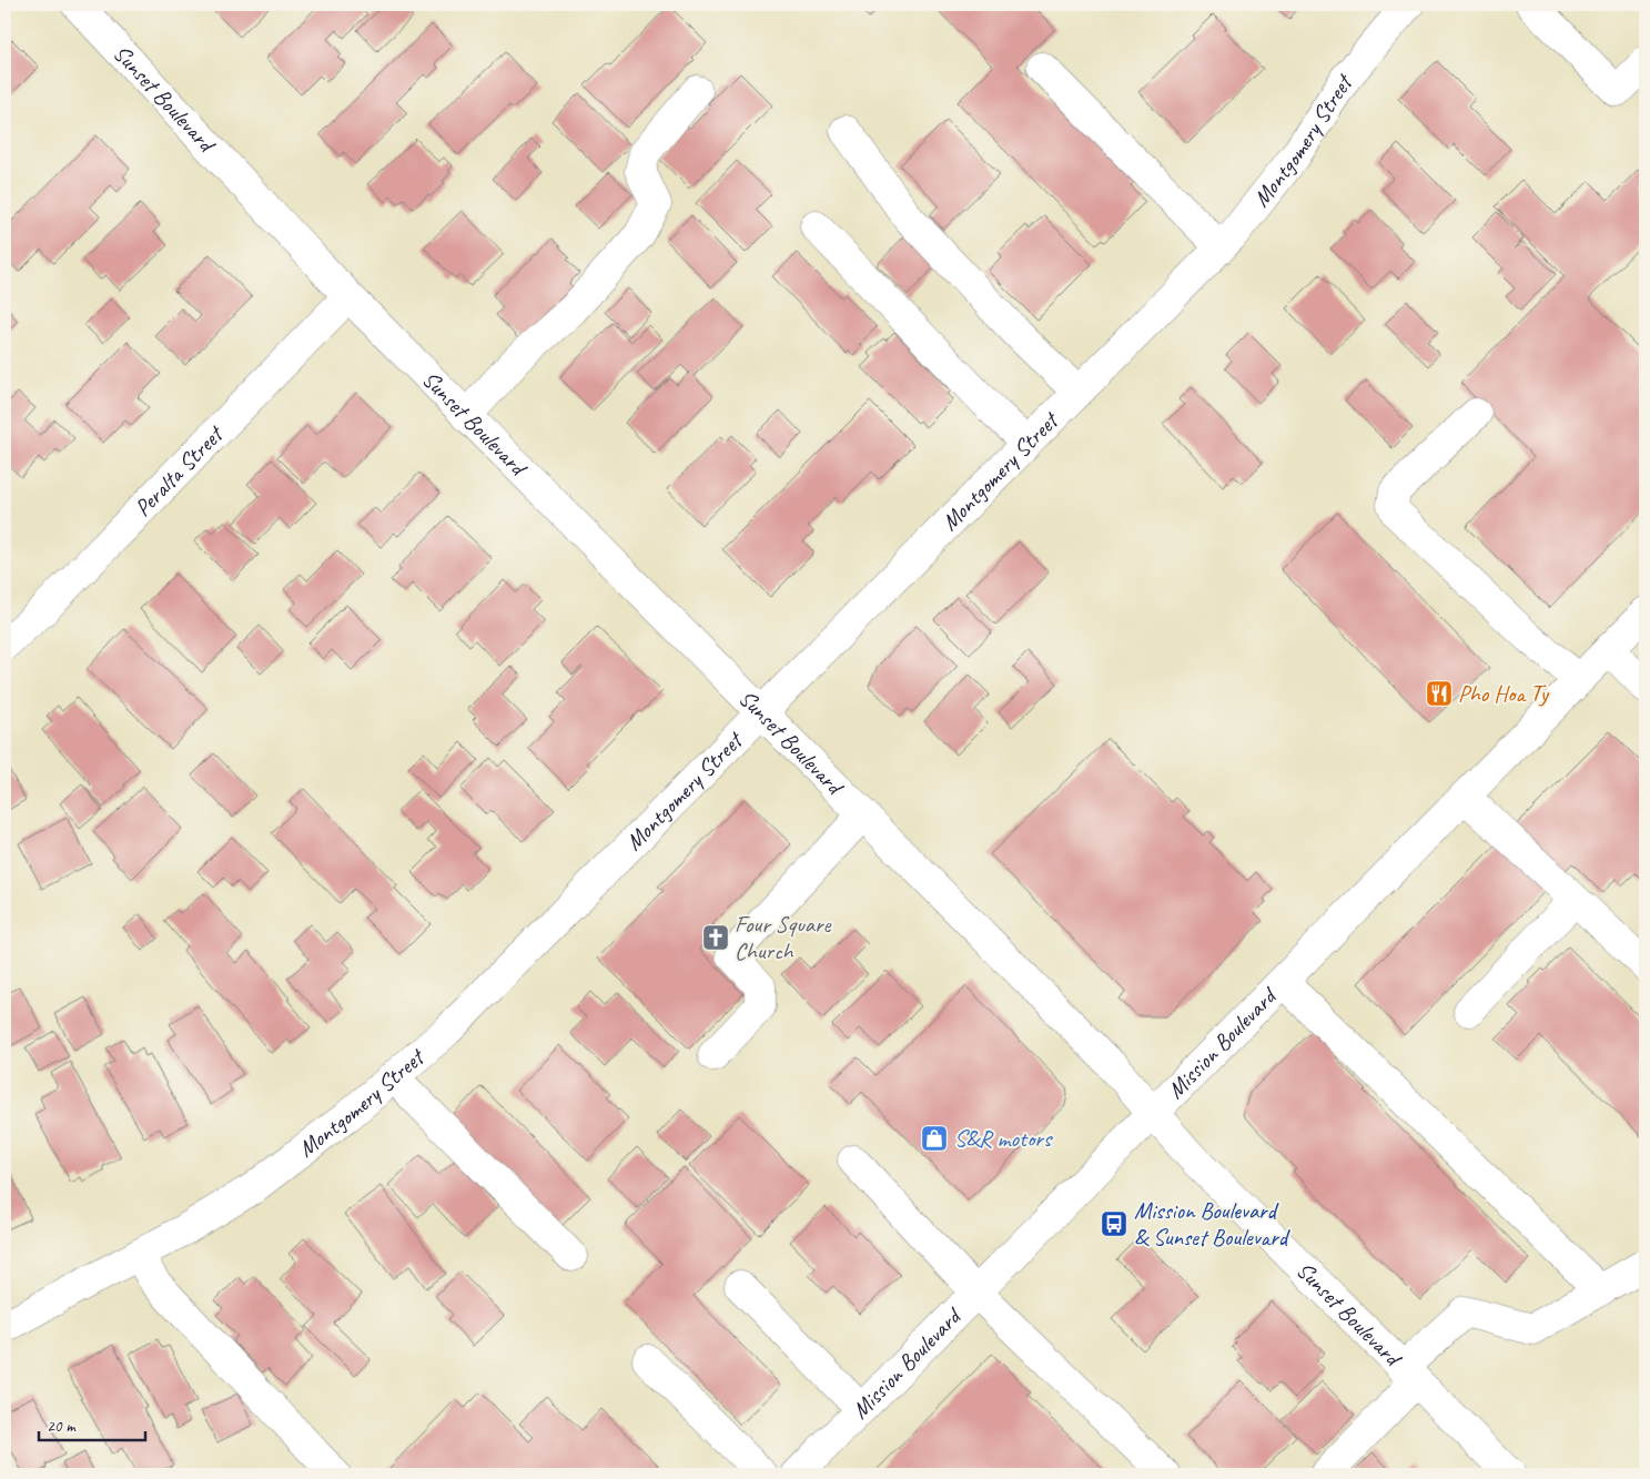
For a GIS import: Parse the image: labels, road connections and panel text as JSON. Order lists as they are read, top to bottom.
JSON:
{
  "streets": {
    "street": [
      "Sunset Boulevard",
      "Montgomery Street",
      "Peralta Street",
      "Mission Boulevard"
    ]
  },
  "crossings": [
    ["Sunset Boulevard", "Montgomery Street"],
    ["Sunset Boulevard", "Peralta Street"],
    ["Sunset Boulevard", "Mission Boulevard"]
  ],
  "places": {
    "restaurant": ["Pho Hoa Ty"],
    "church": ["Four Square Church"],
    "shop": ["S&R motors"],
    "bus stop": ["Mission Boulevard & Sunset Boulevard"]
  },
  "scale_bar": "20 m"
}
